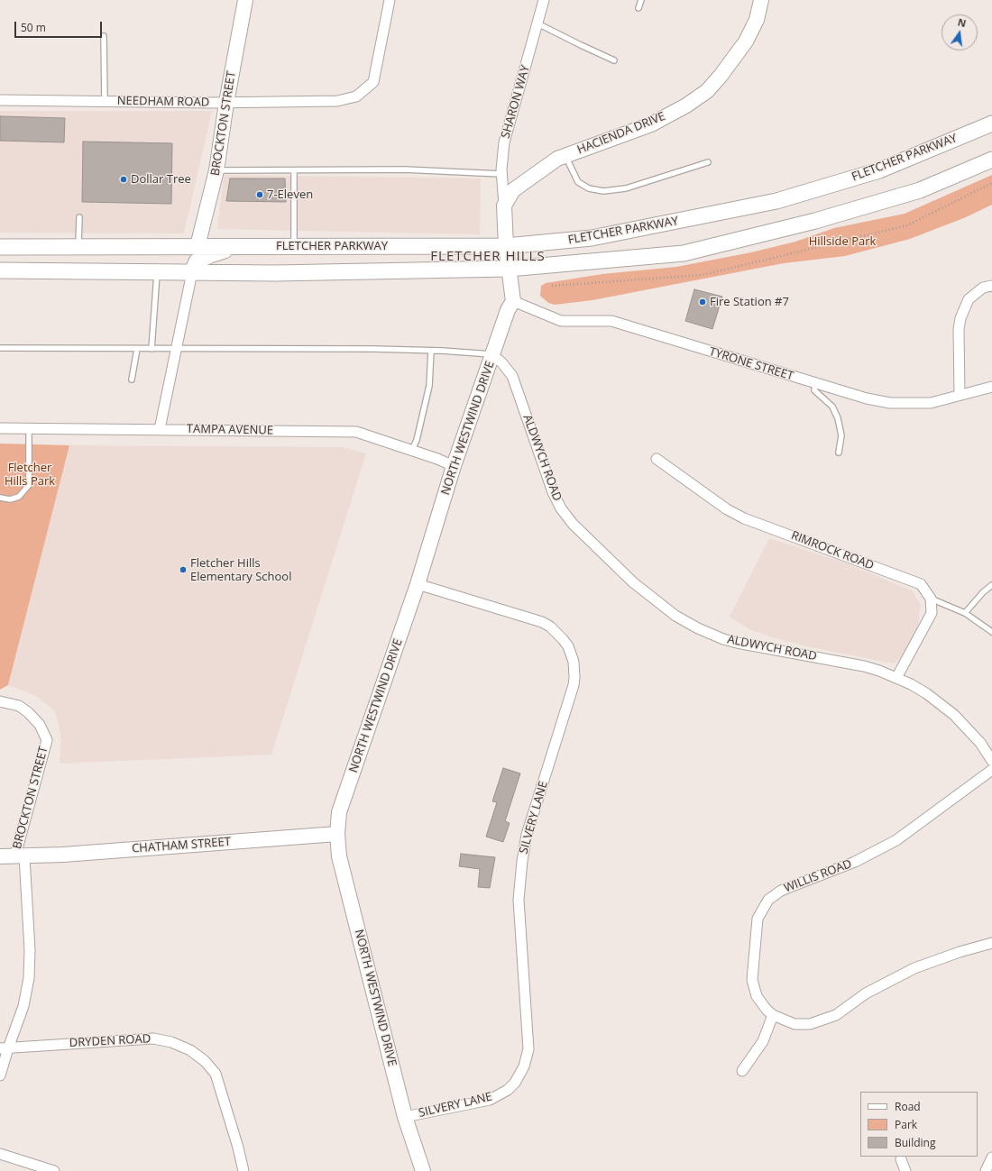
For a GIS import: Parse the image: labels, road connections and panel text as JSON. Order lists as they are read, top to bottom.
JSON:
{
  "streets": {
    "main road": ["FLETCHER PARKWAY"],
    "street": [
      "NEEDHAM ROAD",
      "SHARON WAY",
      "BROCKTON STREET",
      "HACIENDA DRIVE",
      "TYRONE STREET",
      "NORTH WESTWIND DRIVE",
      "TAMPA AVENUE",
      "ALDWYCH ROAD",
      "RIMROCK ROAD",
      "SILVERY LANE",
      "CHATHAM STREET",
      "WILLIS ROAD",
      "DRYDEN ROAD"
    ]
  },
  "crossings": [
    ["NEEDHAM ROAD", "BROCKTON STREET"],
    ["SHARON WAY", "HACIENDA DRIVE"],
    ["BROCKTON STREET", "FLETCHER PARKWAY"],
    ["BROCKTON STREET", "CHATHAM STREET"],
    ["BROCKTON STREET", "DRYDEN ROAD"],
    ["TYRONE STREET", "NORTH WESTWIND DRIVE"],
    ["NORTH WESTWIND DRIVE", "TAMPA AVENUE"],
    ["NORTH WESTWIND DRIVE", "ALDWYCH ROAD"],
    ["NORTH WESTWIND DRIVE", "SILVERY LANE"],
    ["NORTH WESTWIND DRIVE", "CHATHAM STREET"]
  ],
  "districts": ["FLETCHER HILLS"],
  "parks": ["Hillside Park", "Fletcher Hills Park"],
  "places": [
    "Dollar Tree",
    "7-Eleven",
    "Fire Station #7",
    "Fletcher Hills Elementary School"
  ],
  "legend": ["Road", "Park", "Building"],
  "scale_bar": "50 m",
  "north": "top"
}
